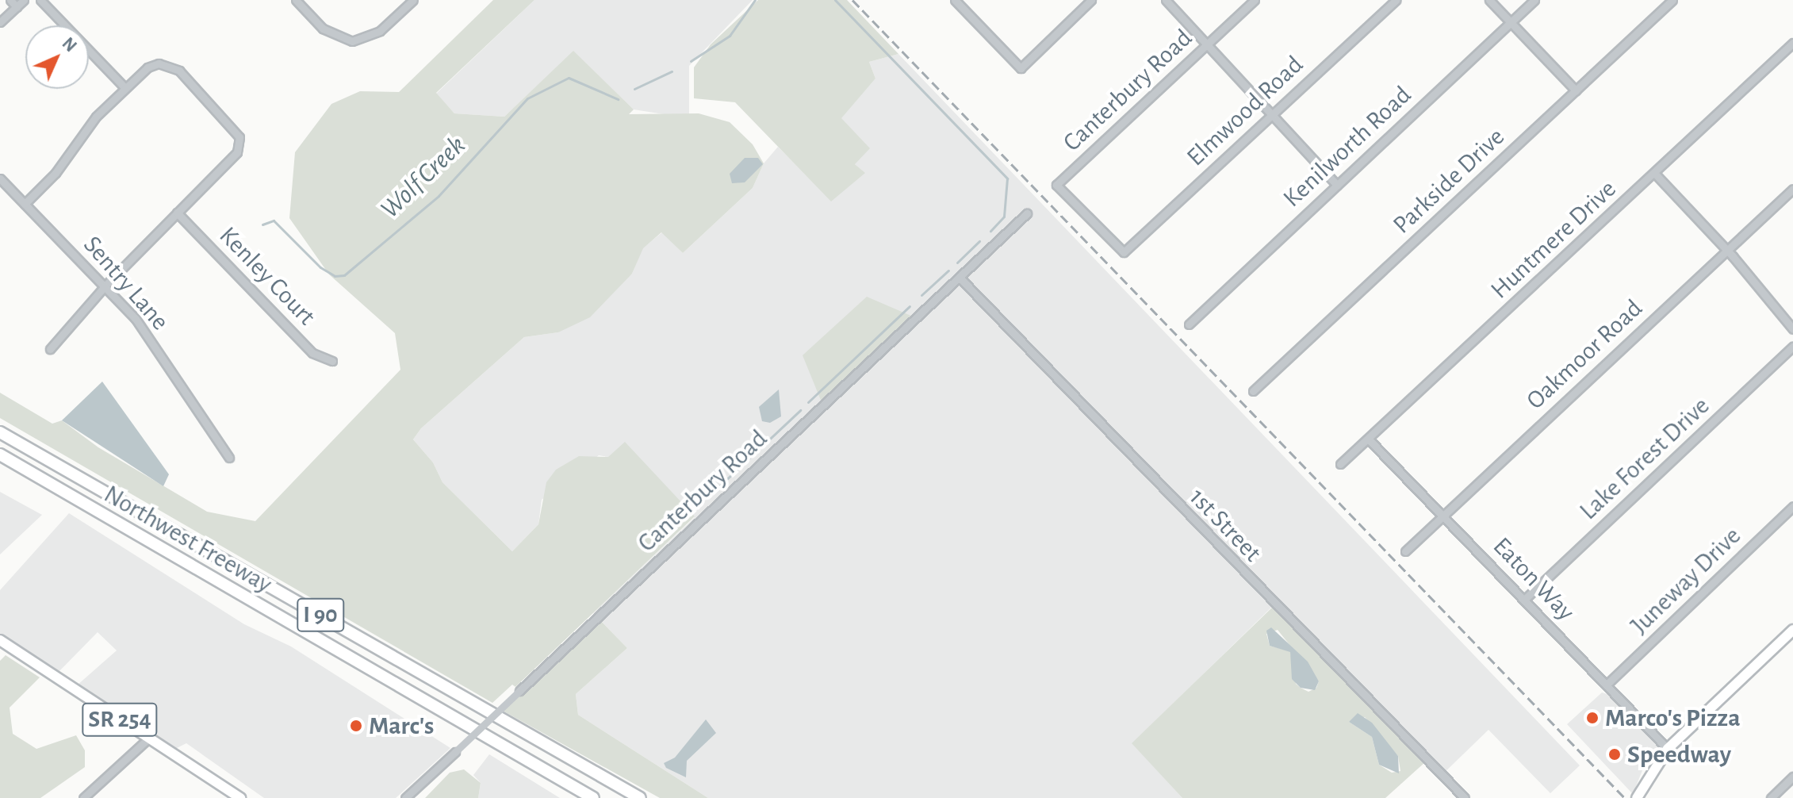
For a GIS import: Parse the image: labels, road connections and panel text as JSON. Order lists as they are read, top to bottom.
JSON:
{
  "streets": {
    "highway": ["Northwest Freeway", "I 90"],
    "main road": ["SR 254"],
    "street": [
      "Canterbury Road",
      "Elmwood Road",
      "Kenilworth Road",
      "Parkside Drive",
      "Huntmere Drive",
      "Kenley Court",
      "Sentry Lane",
      "Oakmoor Road",
      "Lake Forest Drive",
      "1st Street",
      "Eaton Way",
      "Juneway Drive"
    ]
  },
  "crossings": [
    ["Canterbury Road", "Elmwood Road"],
    ["Canterbury Road", "1st Street"],
    ["Huntmere Drive", "Eaton Way"],
    ["Oakmoor Road", "Eaton Way"],
    ["Lake Forest Drive", "Eaton Way"],
    ["Eaton Way", "Juneway Drive"]
  ],
  "water": ["Wolf Creek"],
  "places": ["Marco's Pizza", "Marc's", "Speedway"],
  "north": "top right"
}
